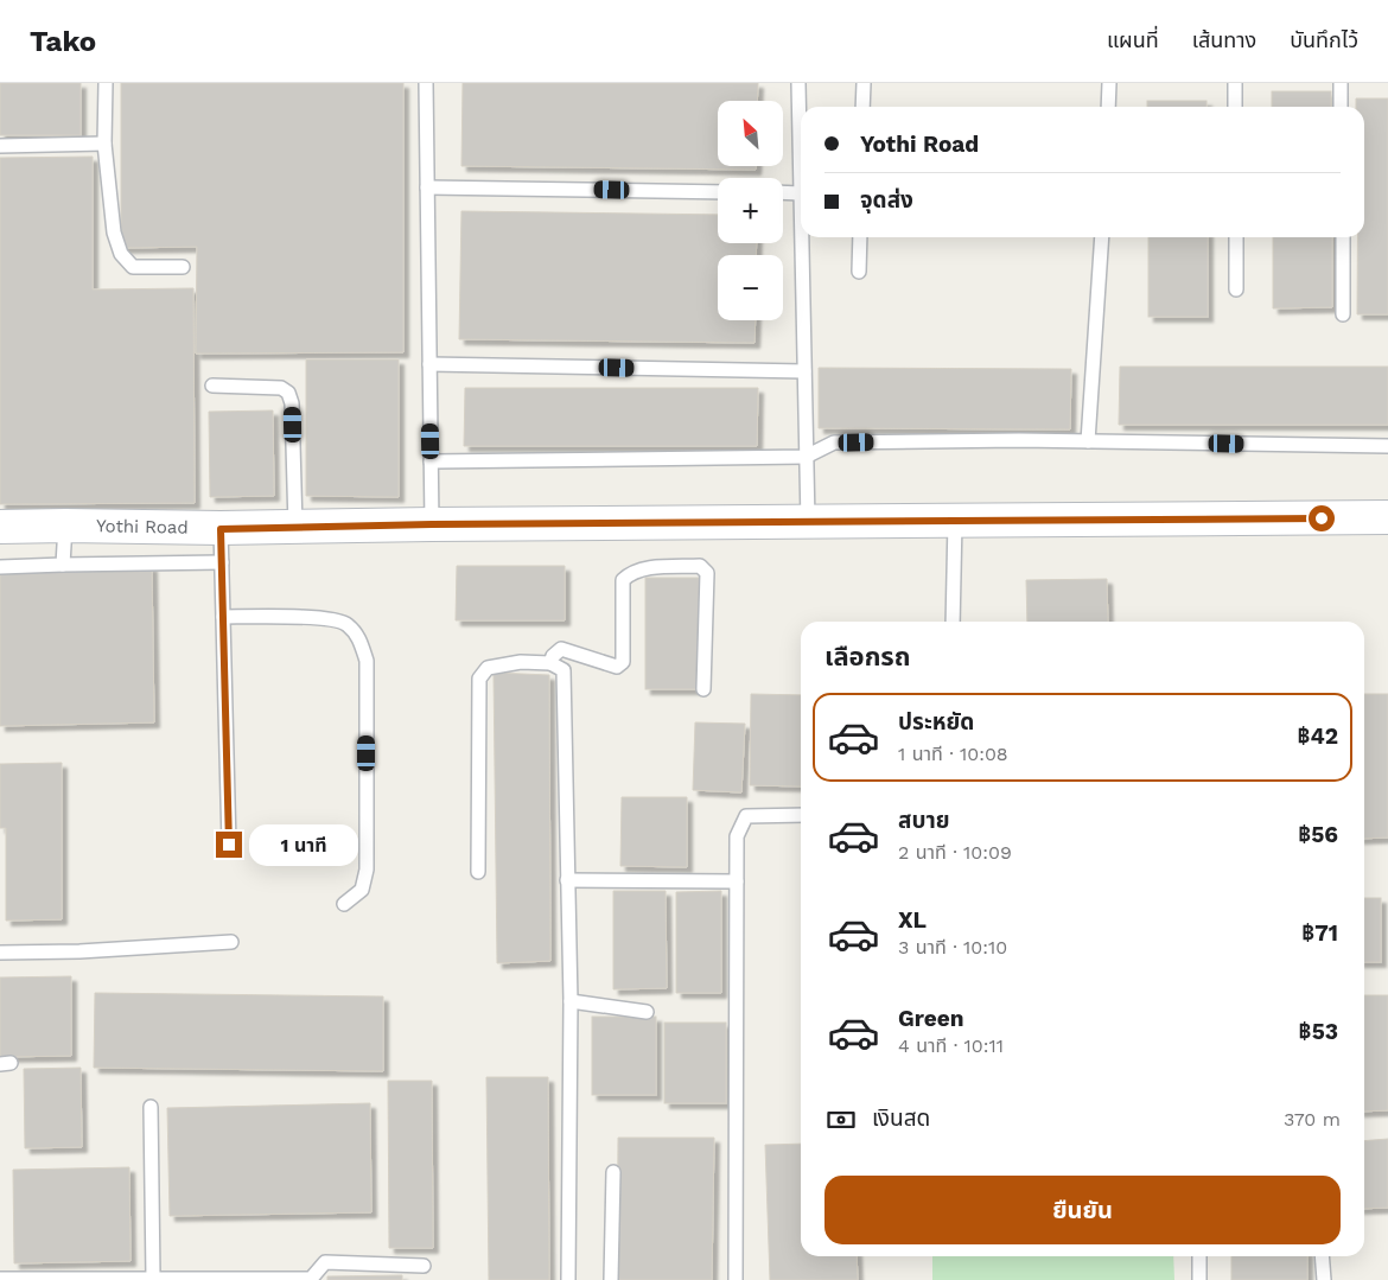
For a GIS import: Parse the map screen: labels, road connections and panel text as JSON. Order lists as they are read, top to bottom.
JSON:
{
  "streets": {
    "street": ["Yothi Road"]
  },
  "north": "top left",
  "page": {
    "header": "Tako",
    "nav": ["แผนที่", "เส้นทาง", "บันทึกไว้"],
    "map_buttons": ["+", "−"],
    "banner": ["Yothi Road", "จุดส่ง"],
    "heading": "เลือกรถ",
    "list": [
      {
        "name": "ประหยัด",
        "note": "1 นาที · 10:08",
        "value": "฿42"
      },
      {
        "name": "สบาย",
        "note": "2 นาที · 10:09",
        "value": "฿56"
      },
      {
        "name": "XL",
        "note": "3 นาที · 10:10",
        "value": "฿71"
      },
      {
        "name": "Green",
        "note": "4 นาที · 10:11",
        "value": "฿53"
      }
    ],
    "bubble": "1 นาที",
    "pay": ["เงินสด", "370 m"],
    "buttons": "ยืนยัน"
  }
}
